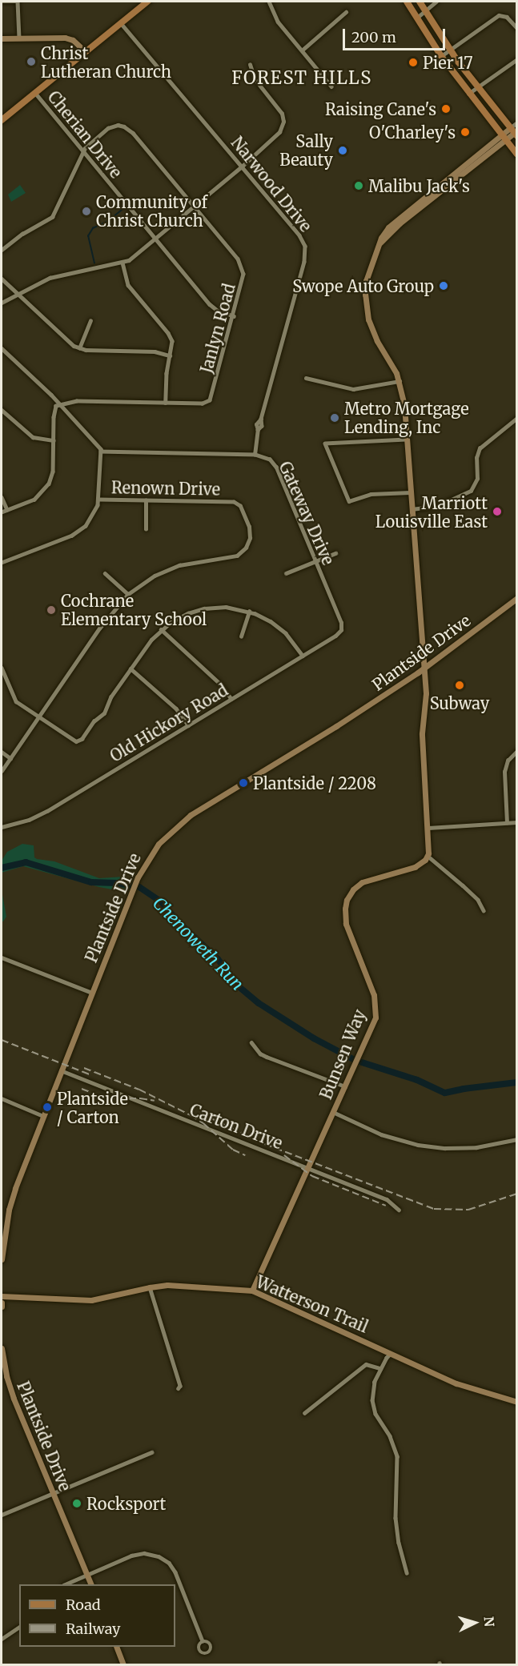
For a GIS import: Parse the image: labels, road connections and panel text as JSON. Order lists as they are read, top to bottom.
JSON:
{
  "streets": {
    "street": [
      "Cherian Drive",
      "Narwood Drive",
      "Janlyn Road",
      "Renown Drive",
      "Gateway Drive",
      "Plantside Drive",
      "Old Hickory Road",
      "Bunsen Way",
      "Carton Drive",
      "Watterson Trail"
    ]
  },
  "crossings": [
    ["Cherian Drive", "Janlyn Road"],
    ["Narwood Drive", "Gateway Drive"],
    ["Gateway Drive", "Old Hickory Road"],
    ["Plantside Drive", "Carton Drive"],
    ["Bunsen Way", "Carton Drive"],
    ["Bunsen Way", "Watterson Trail"]
  ],
  "districts": ["FOREST HILLS"],
  "water": ["Chenoweth Run"],
  "places": [
    "Christ Lutheran Church",
    "Pier 17",
    "Raising Cane's",
    "O'Charley's",
    "Sally Beauty",
    "Malibu Jack's",
    "Community of Christ Church",
    "Swope Auto Group",
    "Metro Mortgage Lending, Inc",
    "Marriott Louisville East",
    "Cochrane Elementary School",
    "Subway",
    "Plantside / 2208",
    "Plantside / Carton",
    "Rocksport"
  ],
  "legend": ["Road", "Railway"],
  "scale_bar": "200 m",
  "north": "right"
}
